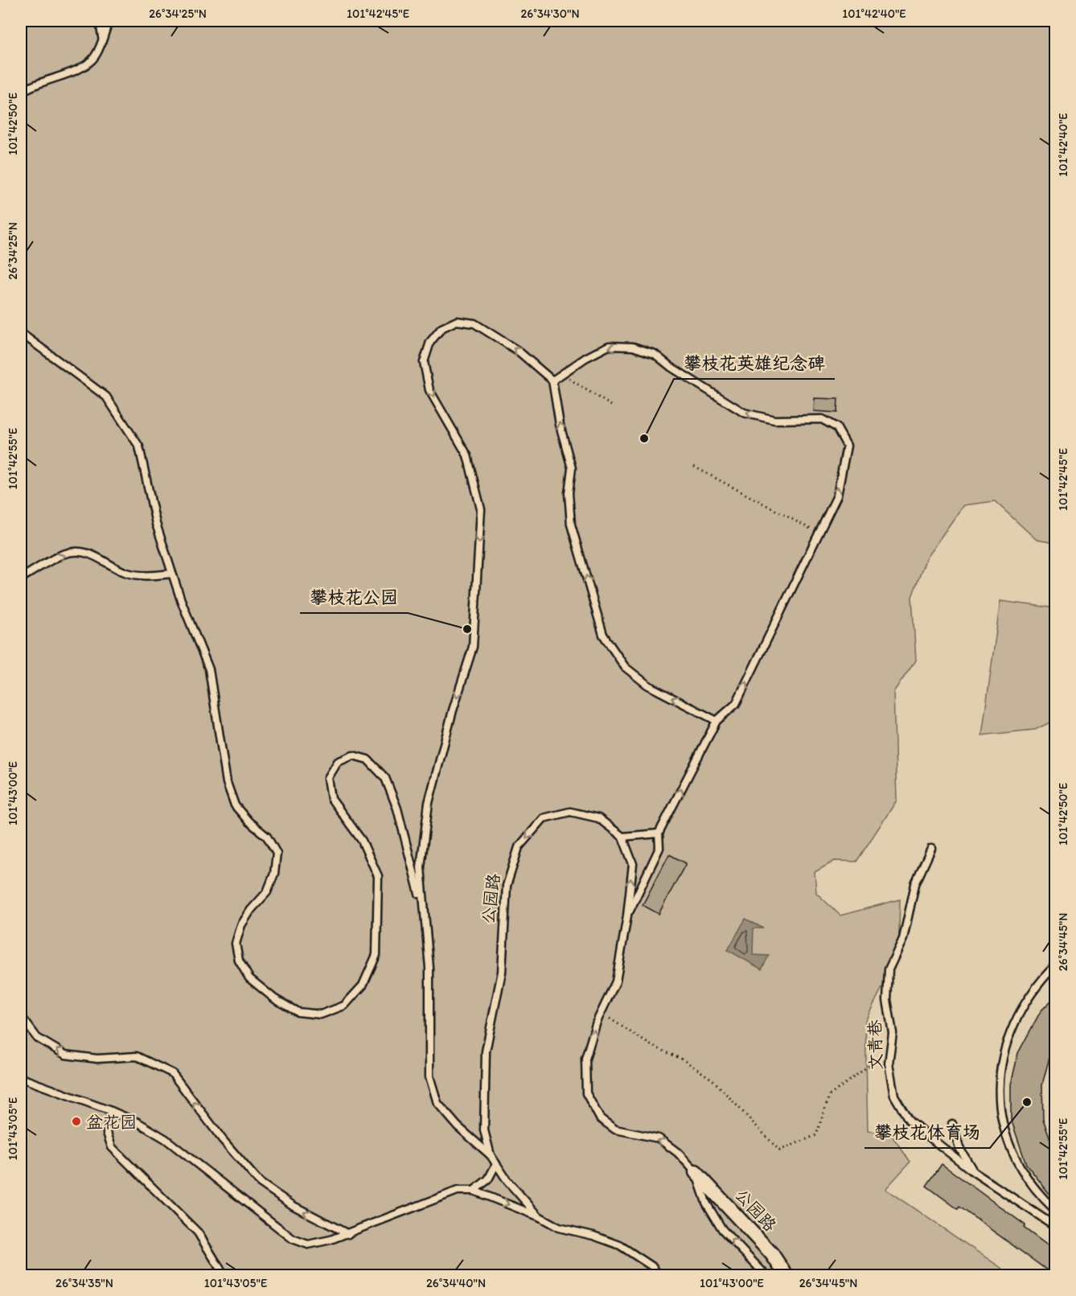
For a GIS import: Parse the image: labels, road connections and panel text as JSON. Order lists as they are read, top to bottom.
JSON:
{
  "streets": {
    "street": ["公园路"],
    "lane": ["文青巷"]
  },
  "places": [
    "攀枝花英雄纪念碑",
    "攀枝花公园",
    "攀枝花体育场",
    "盆花园"
  ],
  "coordinates": [
    "26°34'25\"N",
    "101°42'45\"E",
    "26°34'30\"N",
    "101°42'40\"E",
    "101°42'50\"E",
    "101°42'55\"E",
    "101°43'00\"E",
    "26°34'45\"N",
    "101°43'05\"E",
    "26°34'35\"N",
    "26°34'40\"N"
  ]
}
